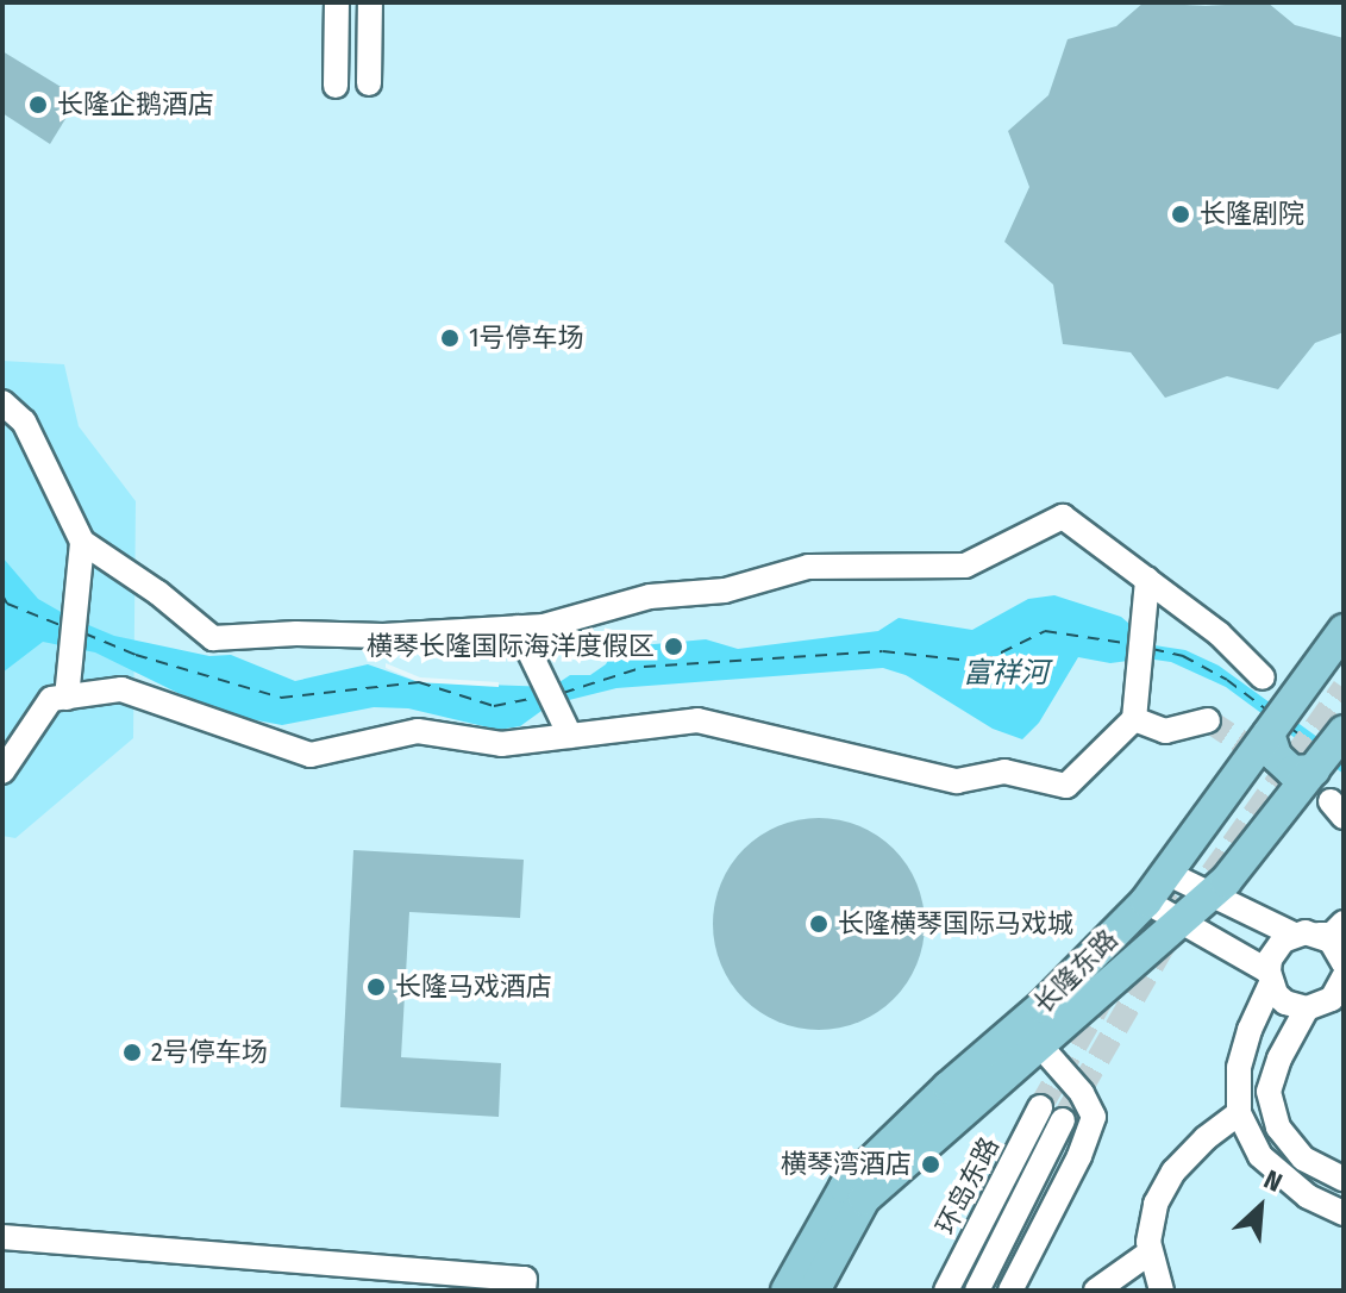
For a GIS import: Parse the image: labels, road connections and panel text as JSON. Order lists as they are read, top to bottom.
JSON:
{
  "streets": {
    "main road": ["长隆东路"],
    "street": ["环岛东路"]
  },
  "water": ["富祥河"],
  "places": [
    "长隆企鹅酒店",
    "长隆剧院",
    "1号停车场",
    "横琴长隆国际海洋度假区",
    "长隆横琴国际马戏城",
    "长隆马戏酒店",
    "2号停车场",
    "横琴湾酒店"
  ],
  "north": "top right"
}
